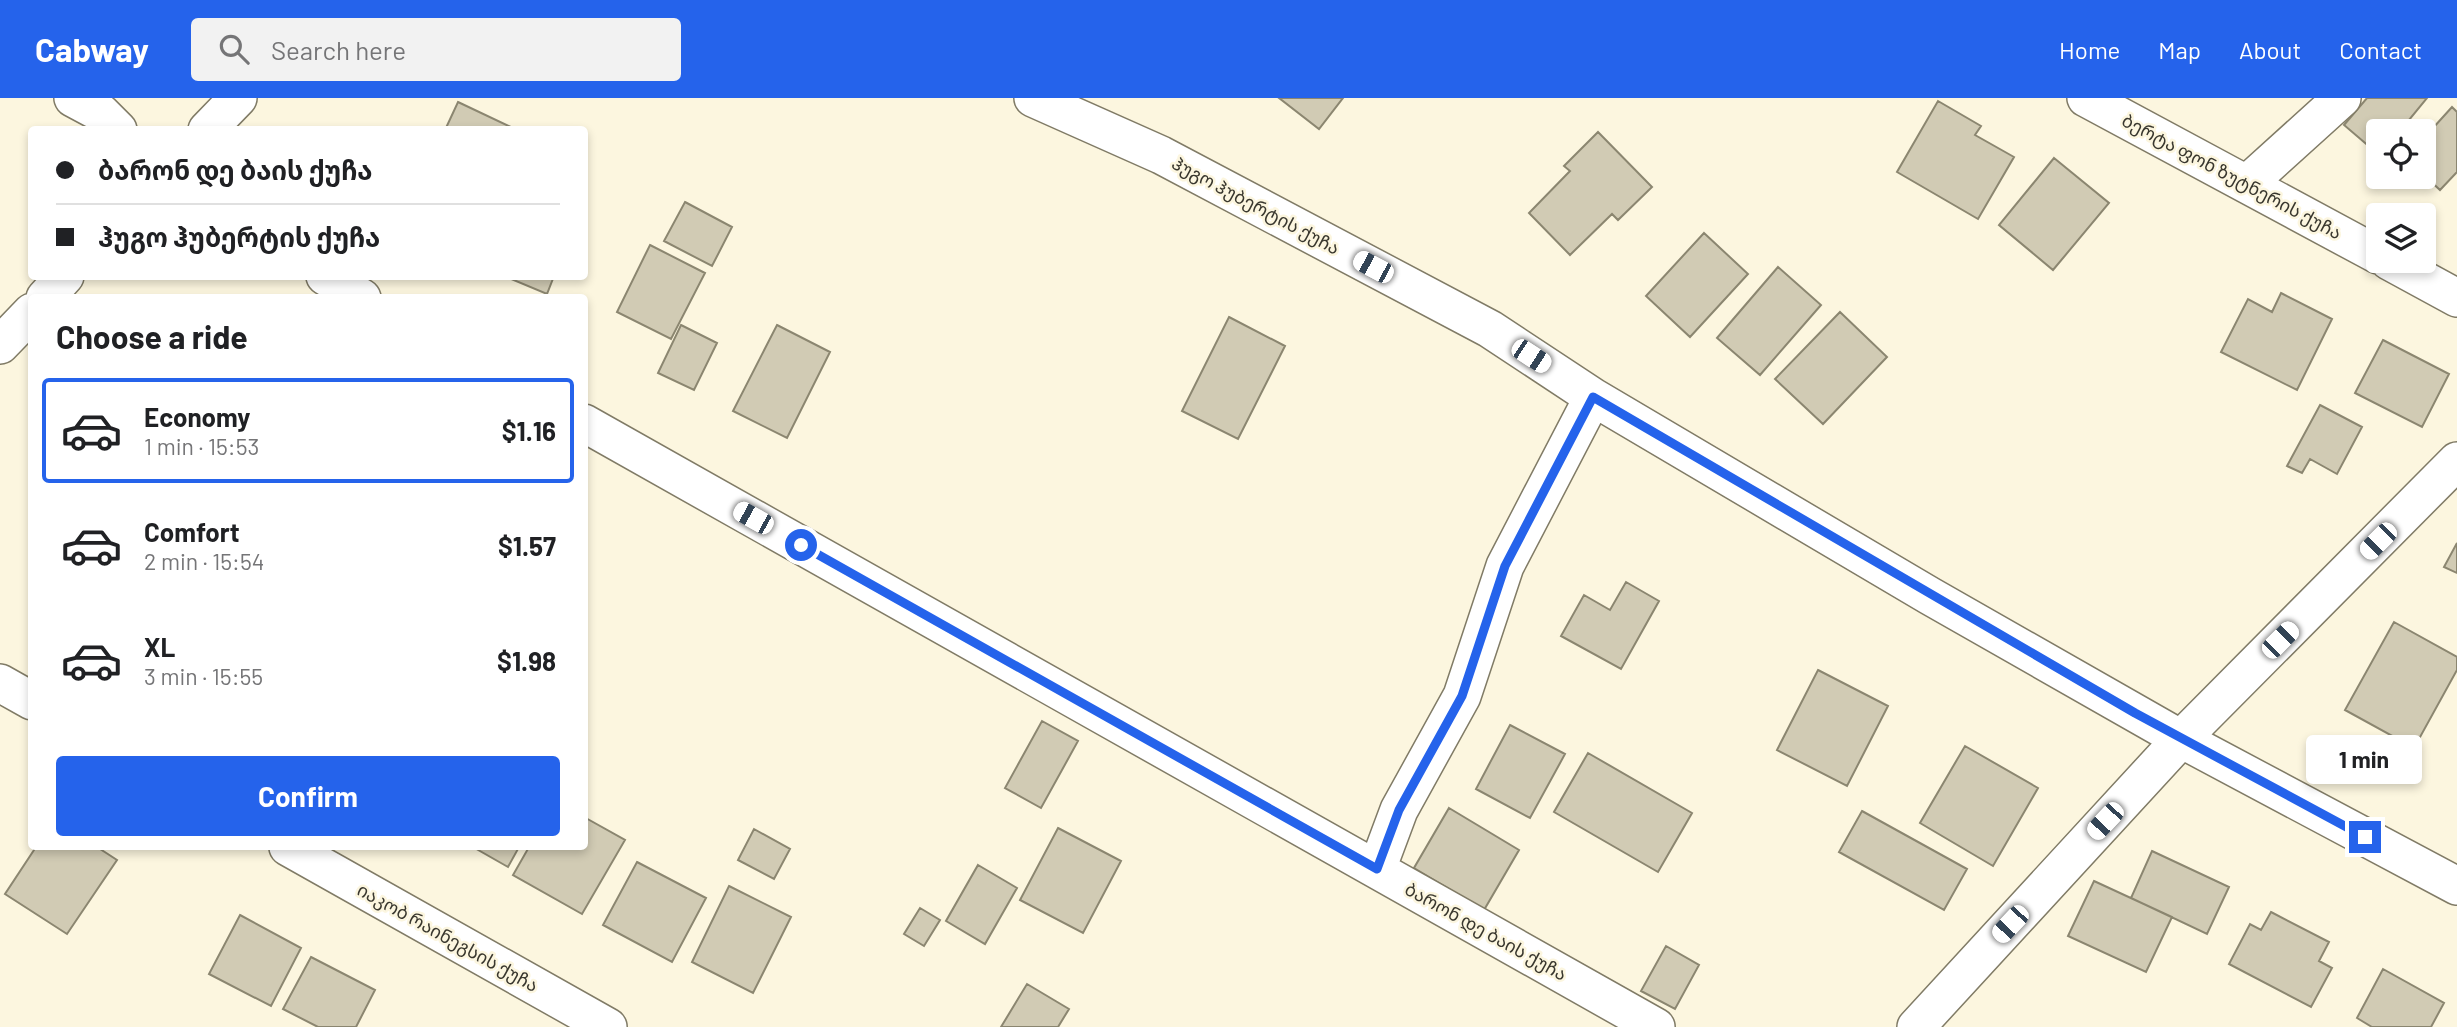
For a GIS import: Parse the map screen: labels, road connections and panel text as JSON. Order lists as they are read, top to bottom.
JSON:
{
  "streets": {
    "street": [
      "ბერტა ფონ ზუტნერის ქუჩა",
      "ჰუგო ჰუბერტის ქუჩა",
      "ბარონ დე ბაის ქუჩა",
      "იაკობ რაინეგსის ქუჩა"
    ]
  },
  "page": {
    "header": "Cabway",
    "search": "Search here",
    "nav": [
      "Home",
      "Map",
      "About",
      "Contact"
    ],
    "banner": ["ბარონ დე ბაის ქუჩა", "ჰუგო ჰუბერტის ქუჩა"],
    "heading": "Choose a ride",
    "list": [
      {
        "name": "Economy",
        "note": "1 min · 15:53",
        "value": "$1.16"
      },
      {
        "name": "Comfort",
        "note": "2 min · 15:54",
        "value": "$1.57"
      },
      {
        "name": "XL",
        "note": "3 min · 15:55",
        "value": "$1.98"
      }
    ],
    "bubble": "1 min",
    "buttons": "Confirm"
  }
}
